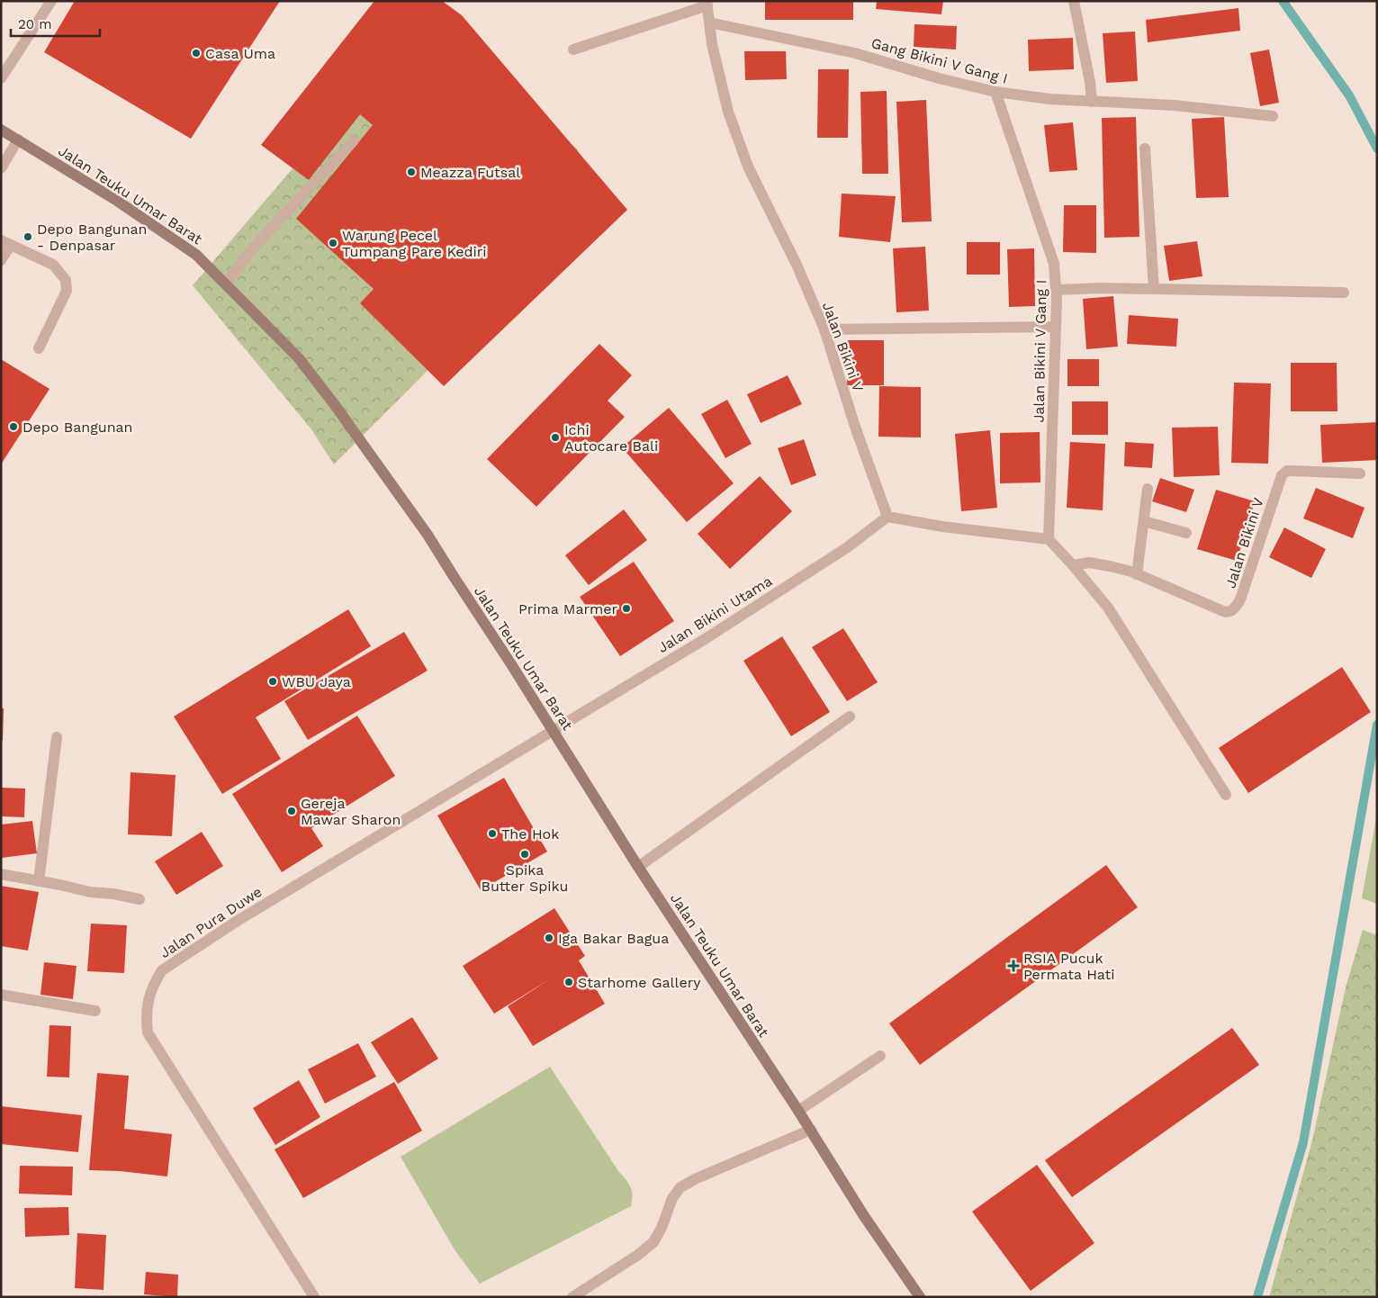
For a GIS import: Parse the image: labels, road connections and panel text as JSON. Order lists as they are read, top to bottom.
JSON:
{
  "streets": {
    "main road": ["Jalan Teuku Umar Barat"],
    "street": [
      "Gang Bikini V Gang I",
      "Jalan Bikini V",
      "Jalan Bikini V Gang I",
      "Jalan Bikini Utama",
      "Jalan Pura Duwe"
    ]
  },
  "crossings": [
    ["Gang Bikini V Gang I", "Jalan Bikini V"],
    ["Gang Bikini V Gang I", "Jalan Bikini V Gang I"],
    ["Jalan Teuku Umar Barat", "Jalan Bikini Utama"],
    ["Jalan Teuku Umar Barat", "Jalan Pura Duwe"],
    ["Jalan Bikini V", "Jalan Bikini Utama"],
    ["Jalan Bikini Utama", "Jalan Pura Duwe"]
  ],
  "places": {
    "other": [
      "Casa Uma",
      "Meazza Futsal",
      "Depo Bangunan - Denpasar",
      "Warung Pecel Tumpang Pare Kediri",
      "Depo Bangunan",
      "Ichi Autocare Bali",
      "Prima Marmer",
      "WBU Jaya",
      "Gereja Mawar Sharon",
      "The Hok",
      "Spika Butter Spiku",
      "Iga Bakar Bagua",
      "Starhome Gallery"
    ],
    "health": ["RSIA Pucuk Permata Hati"]
  },
  "scale_bar": "20 m"
}
